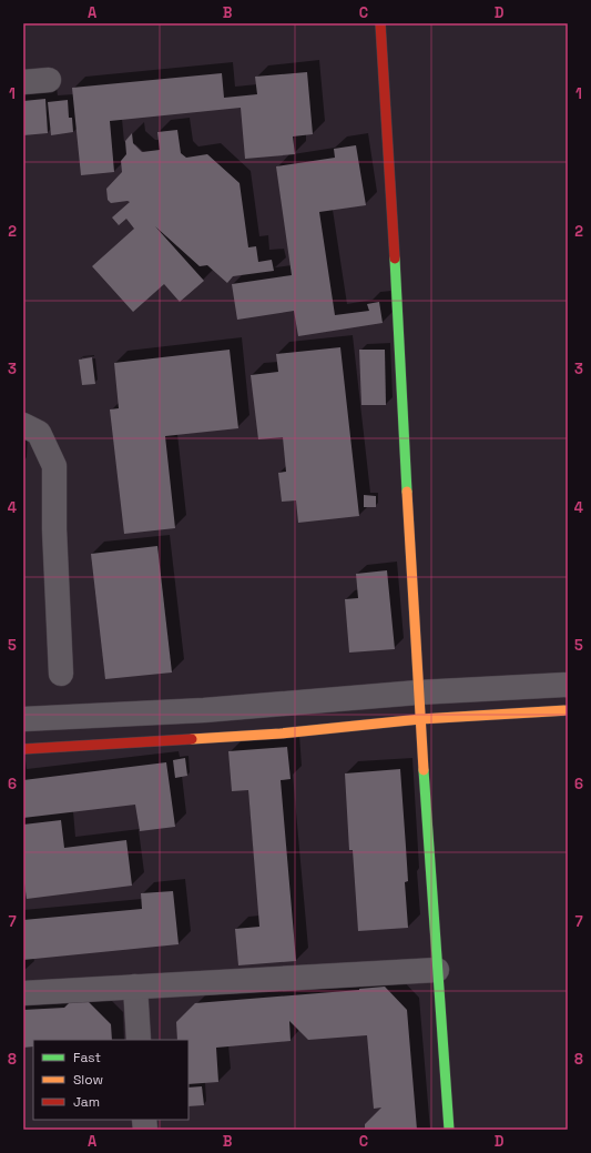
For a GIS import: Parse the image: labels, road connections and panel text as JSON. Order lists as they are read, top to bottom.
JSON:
{
  "legend": ["Fast", "Slow", "Jam"],
  "grid": {
    "columns": [
      "A",
      "B",
      "C",
      "D"
    ],
    "rows": [
      "1",
      "2",
      "3",
      "4",
      "5",
      "6",
      "7",
      "8"
    ]
  }
}
